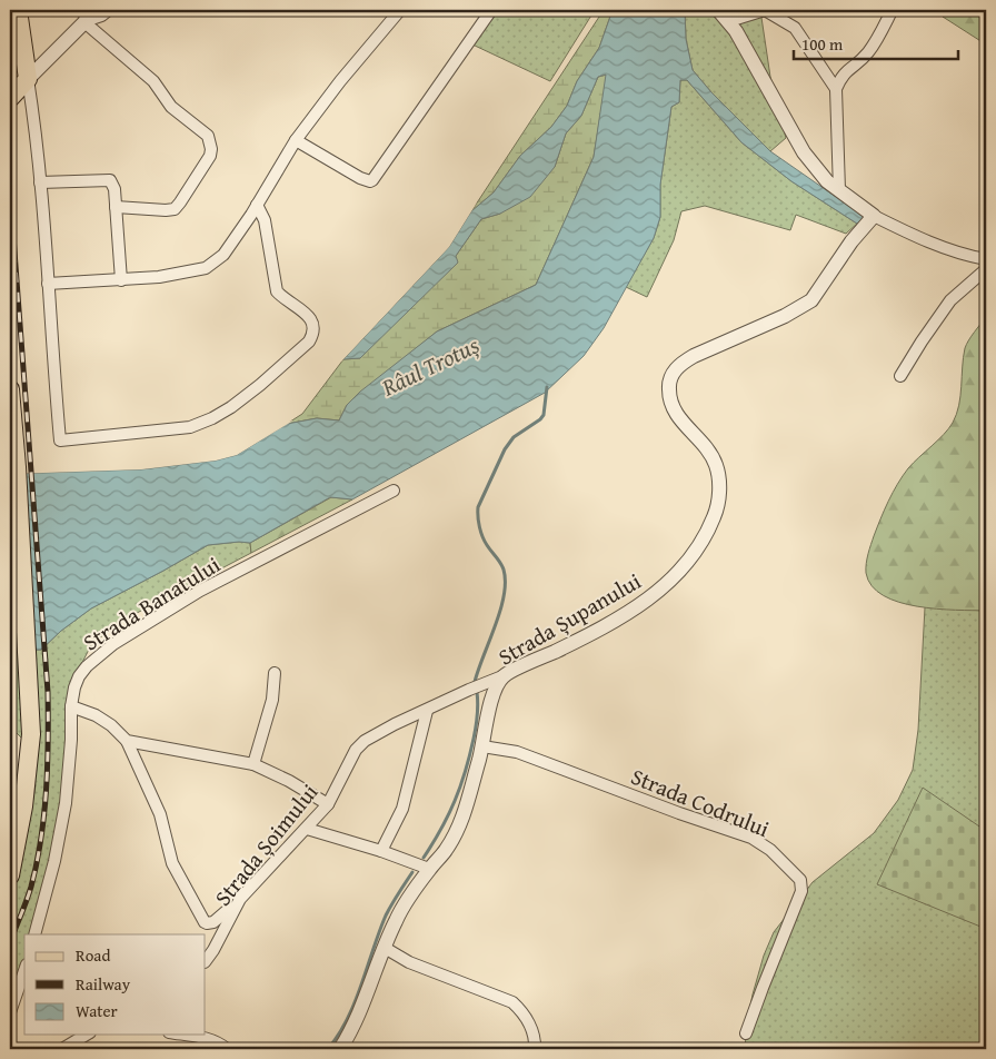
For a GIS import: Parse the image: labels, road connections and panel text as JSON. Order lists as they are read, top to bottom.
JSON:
{
  "streets": {
    "street": [
      "Strada Banatului",
      "Strada Șupanului",
      "Strada Codrului",
      "Strada Șoimului"
    ]
  },
  "crossings": [
    ["Strada Șupanului", "Strada Codrului"],
    ["Strada Șupanului", "Strada Șoimului"]
  ],
  "water": ["Râul Trotuș"],
  "legend": ["Road", "Railway", "Water"],
  "scale_bar": "100 m"
}
